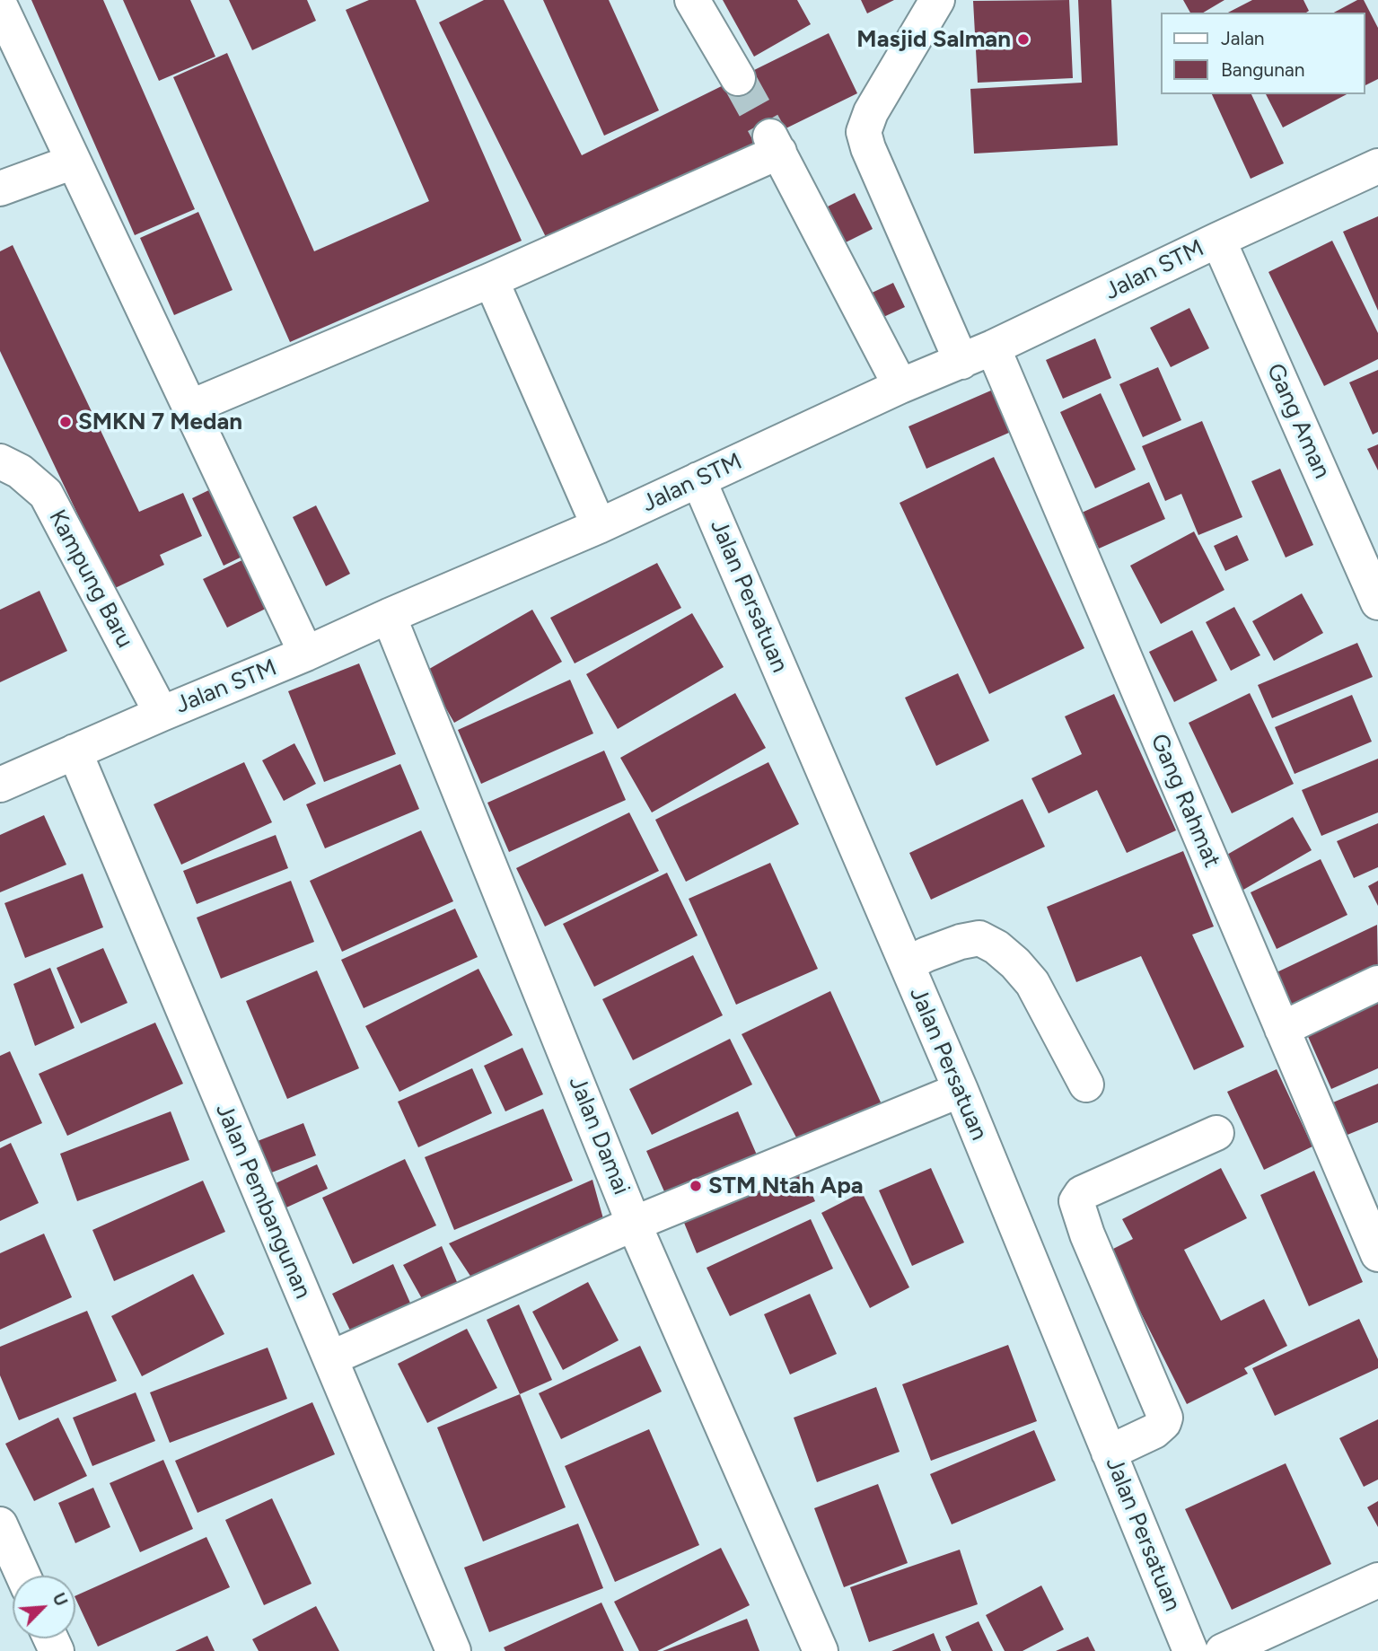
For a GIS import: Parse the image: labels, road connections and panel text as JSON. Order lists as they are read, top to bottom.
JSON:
{
  "streets": {
    "street": [
      "Jalan STM",
      "Gang Aman",
      "Kampung Baru",
      "Jalan Persatuan",
      "Gang Rahmat",
      "Jalan Damai",
      "Jalan Pembangunan"
    ]
  },
  "crossings": [
    ["Jalan STM", "Gang Aman"],
    ["Jalan STM", "Kampung Baru"],
    ["Jalan STM", "Jalan Persatuan"],
    ["Jalan STM", "Gang Rahmat"],
    ["Jalan STM", "Jalan Damai"],
    ["Jalan STM", "Jalan Pembangunan"]
  ],
  "places": ["Masjid Salman", "SMKN 7 Medan", "STM Ntah Apa"],
  "legend": ["Jalan", "Bangunan"],
  "north": "top right"
}
